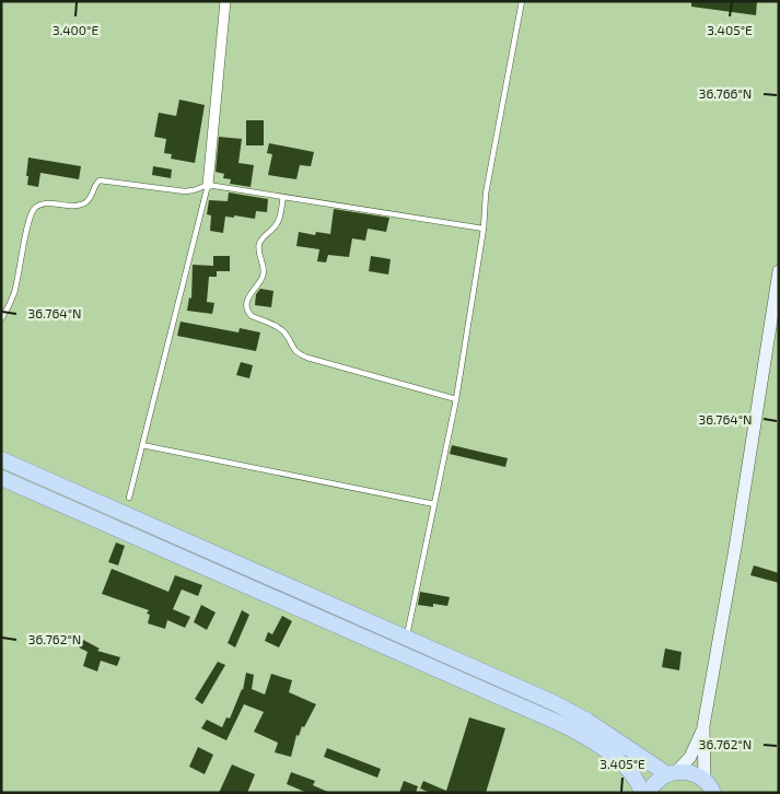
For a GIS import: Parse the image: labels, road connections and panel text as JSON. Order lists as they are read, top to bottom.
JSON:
{
  "coordinates": [
    "3.400°E",
    "3.405°E",
    "36.766°N",
    "36.764°N",
    "36.762°N"
  ]
}
